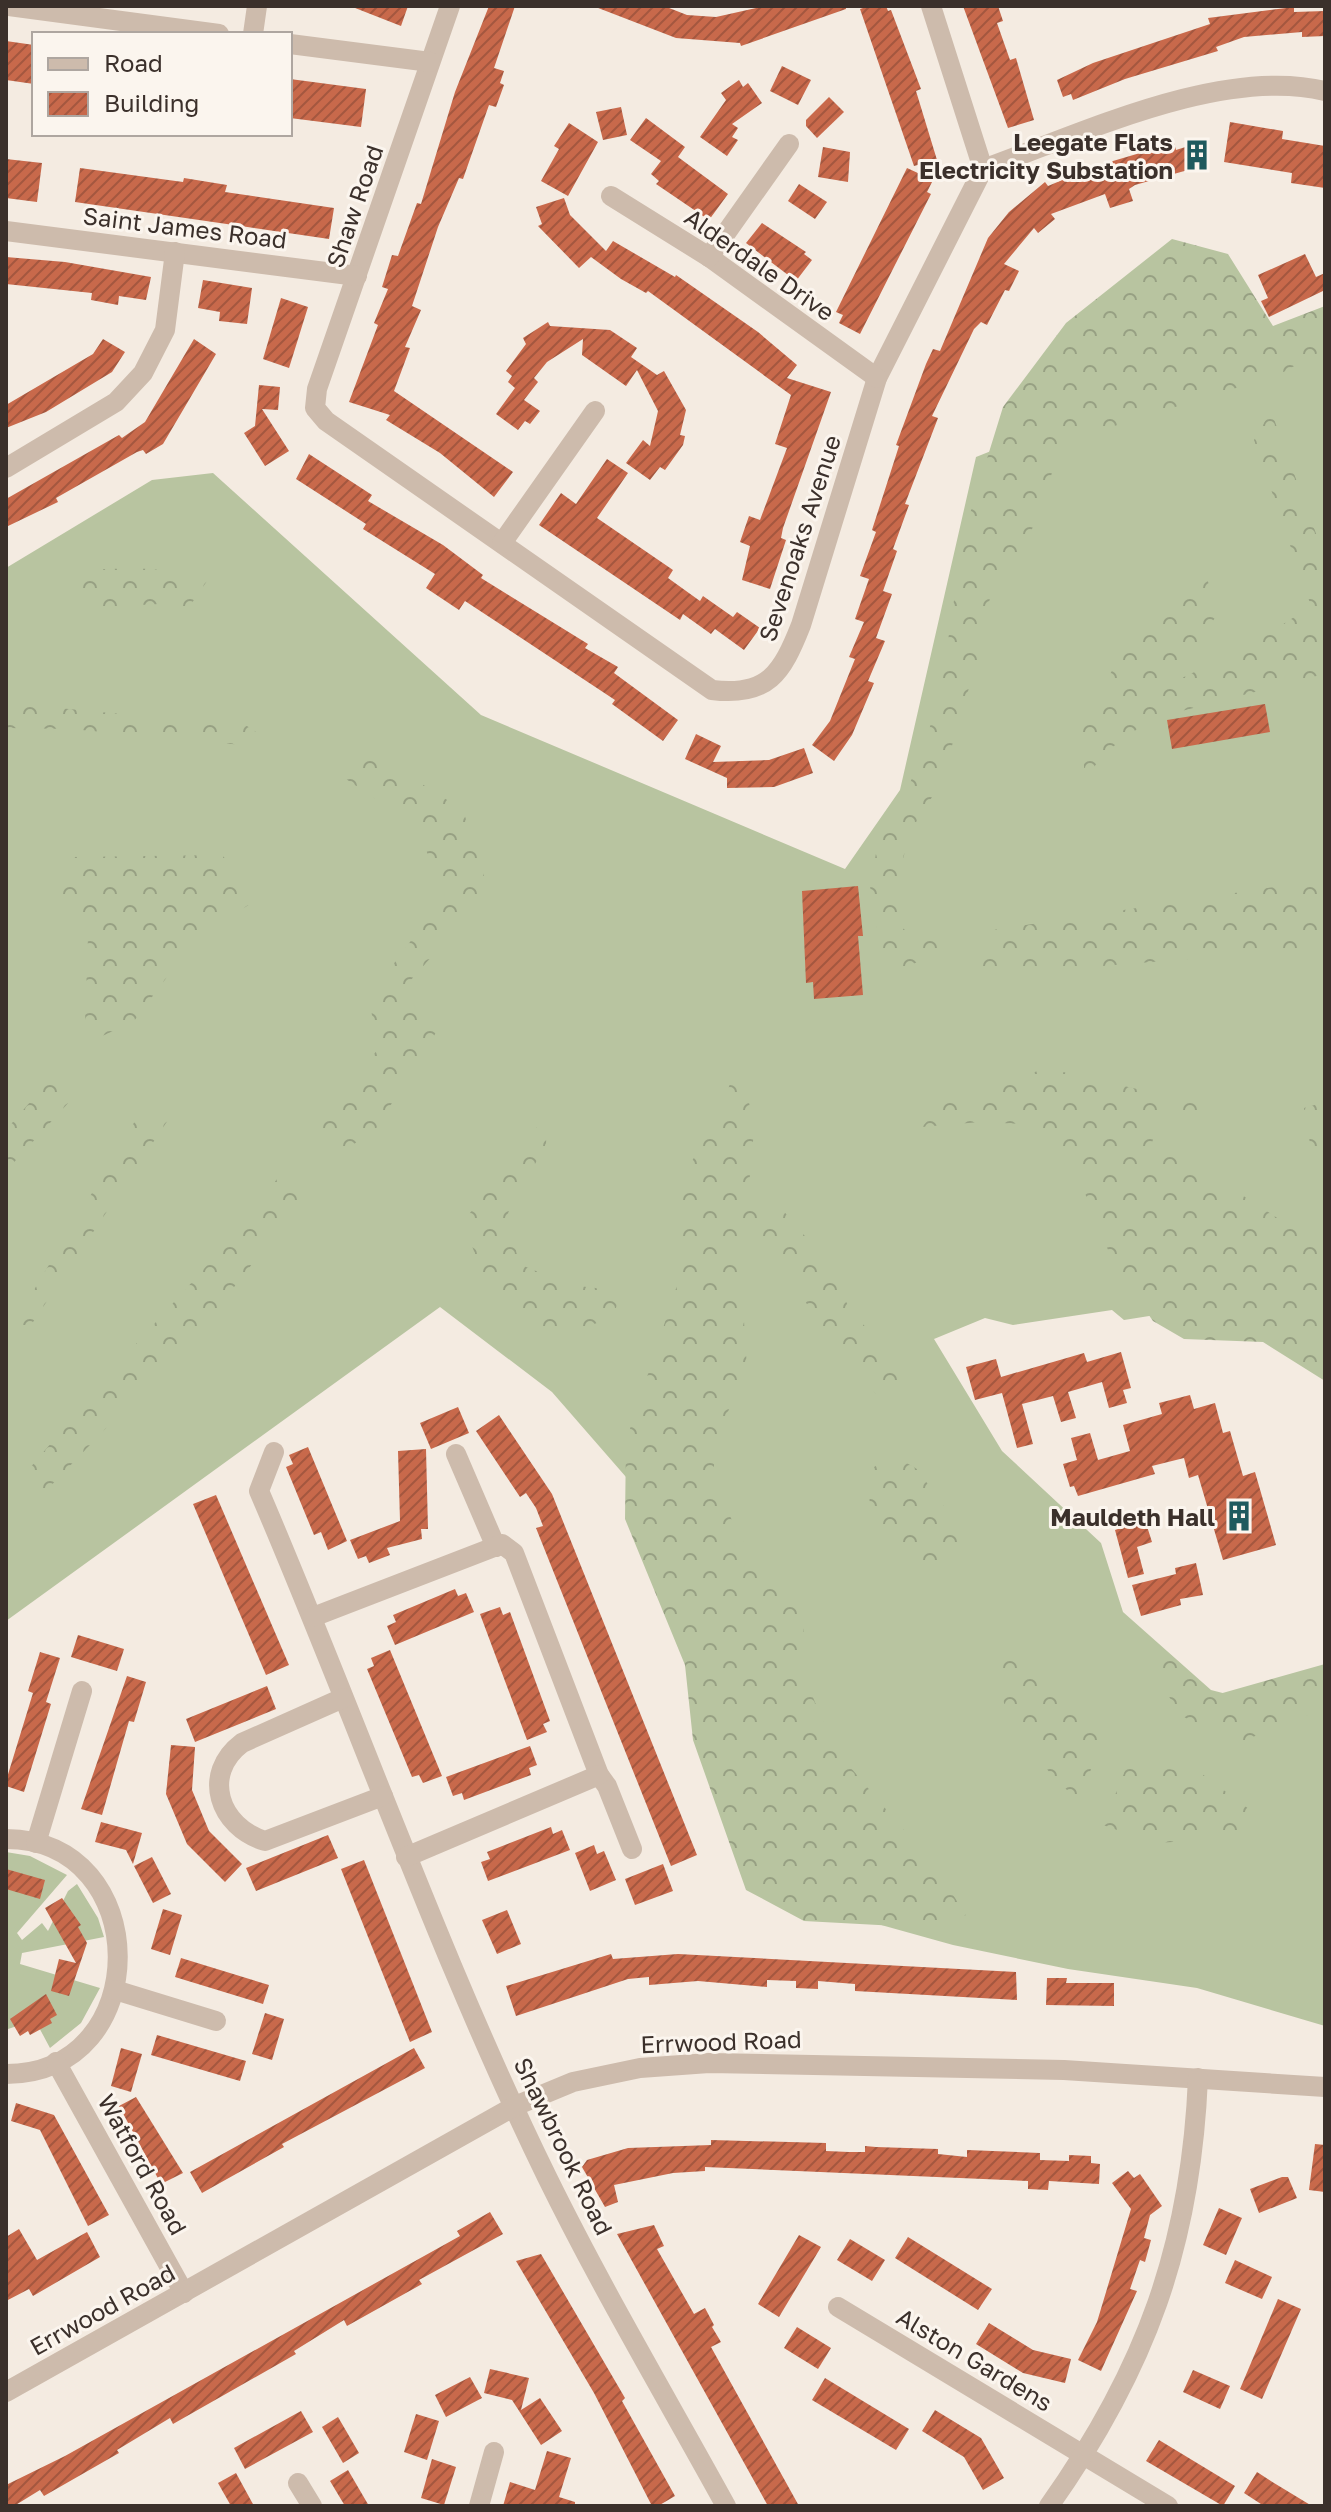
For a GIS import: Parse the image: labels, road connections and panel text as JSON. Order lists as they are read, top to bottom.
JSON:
{
  "streets": {
    "street": [
      "Shaw Road",
      "Saint James Road",
      "Alderdale Drive",
      "Sevenoaks Avenue",
      "Errwood Road",
      "Shawbrook Road",
      "Watford Road",
      "Alston Gardens"
    ]
  },
  "crossings": [
    ["Shaw Road", "Saint James Road"],
    ["Shaw Road", "Sevenoaks Avenue"],
    ["Alderdale Drive", "Sevenoaks Avenue"],
    ["Errwood Road", "Shawbrook Road"],
    ["Errwood Road", "Watford Road"]
  ],
  "places": {
    "building": ["Leegate Flats Electricity Substation", "Mauldeth Hall"]
  },
  "legend": ["Road", "Building"]
}
